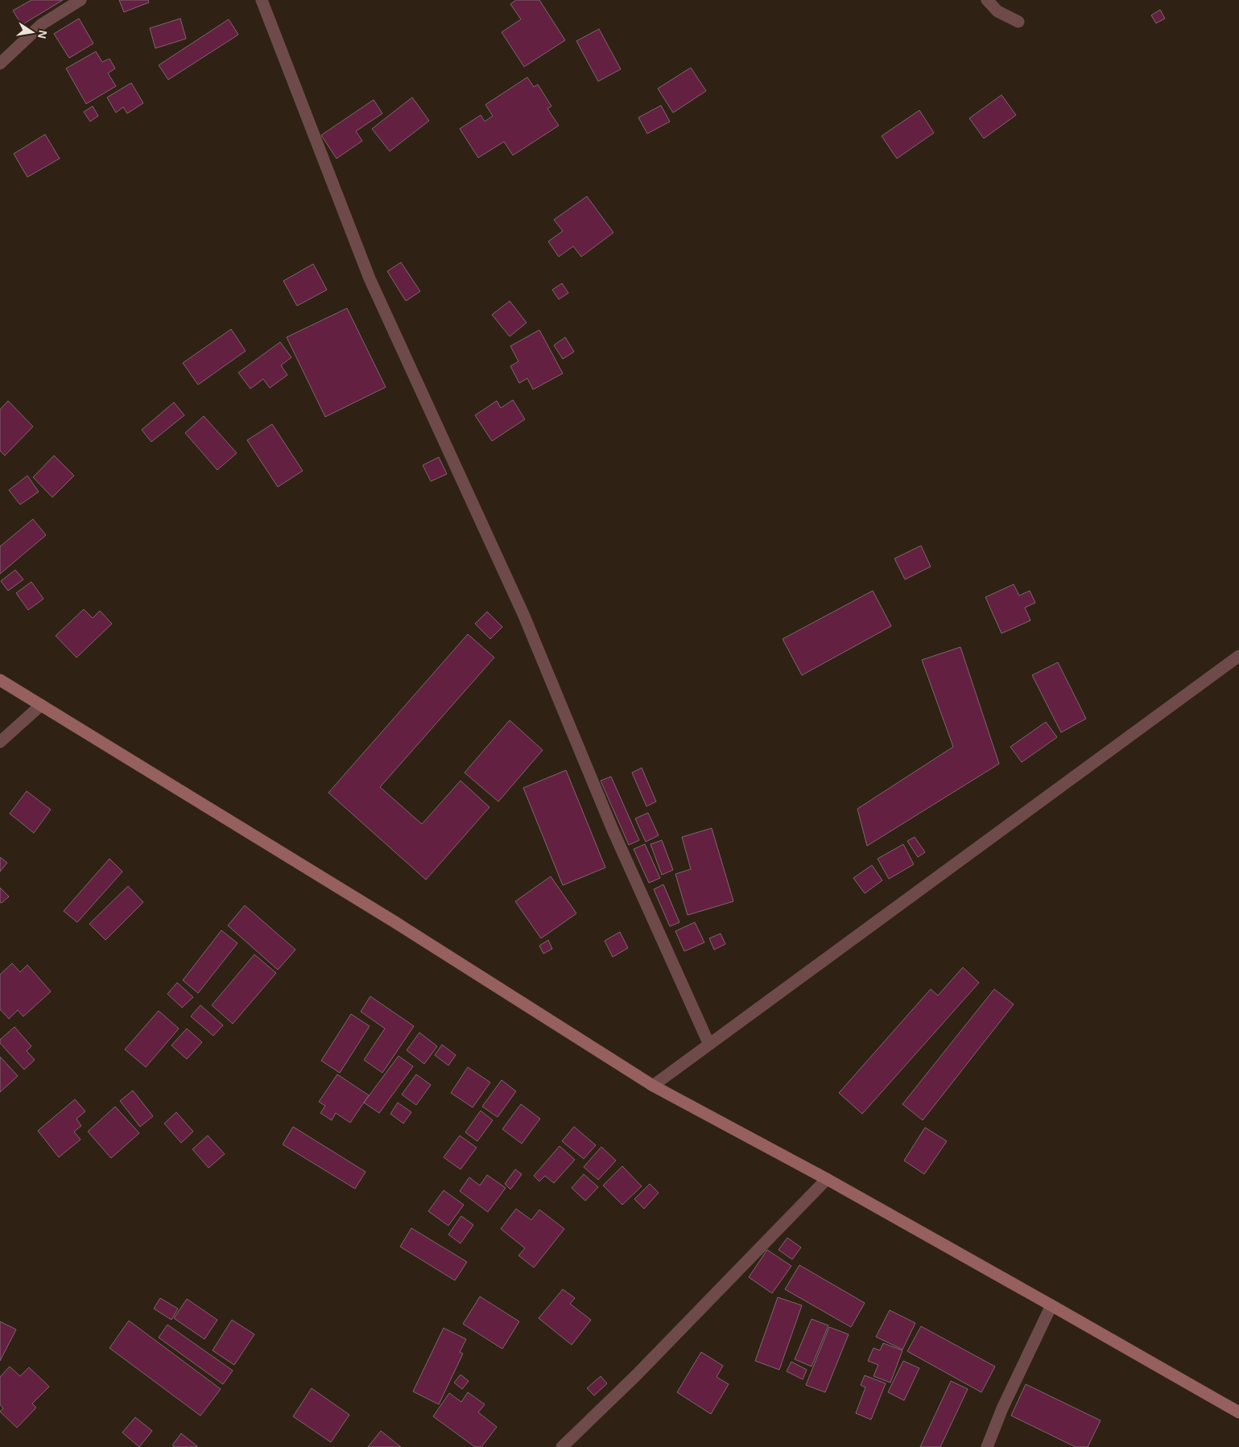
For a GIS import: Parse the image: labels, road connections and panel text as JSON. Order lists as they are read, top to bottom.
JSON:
{
  "north": "right"
}
